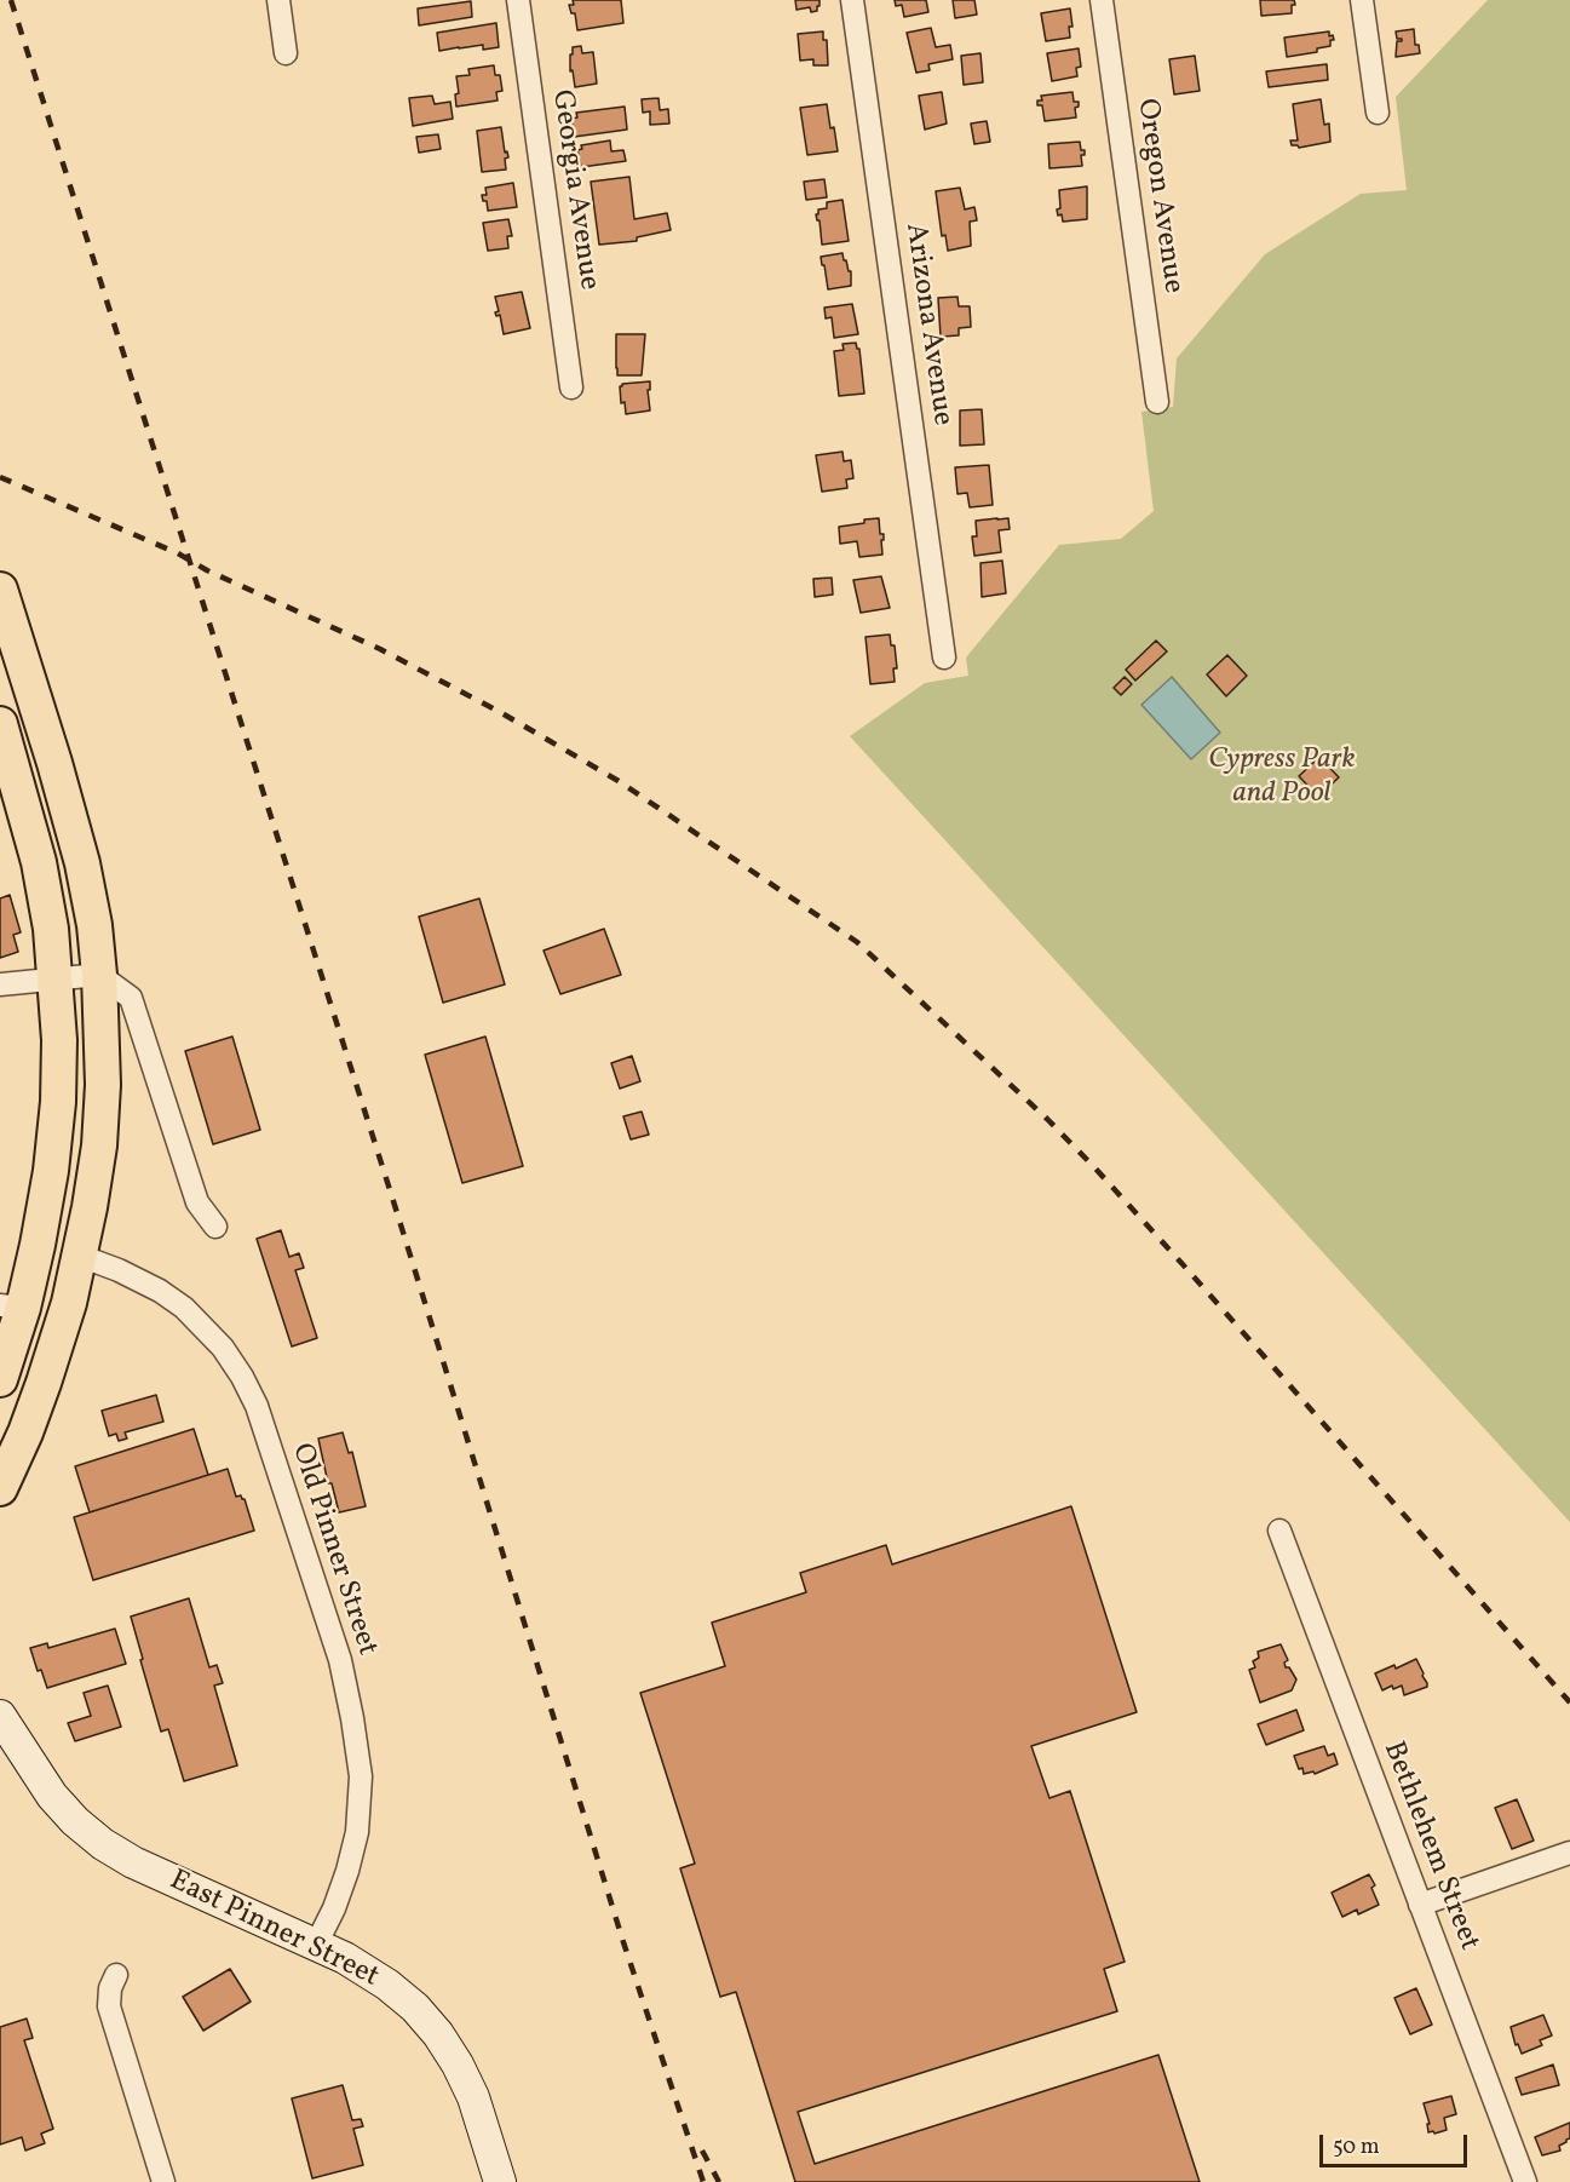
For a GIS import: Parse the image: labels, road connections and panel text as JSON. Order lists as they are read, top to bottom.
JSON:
{
  "streets": {
    "main road": ["East Pinner Street"],
    "street": [
      "Georgia Avenue",
      "Oregon Avenue",
      "Arizona Avenue",
      "Old Pinner Street",
      "Bethlehem Street"
    ]
  },
  "crossings": [
    ["Old Pinner Street", "East Pinner Street"]
  ],
  "parks": ["Cypress Park and Pool"],
  "scale_bar": "50 m"
}
